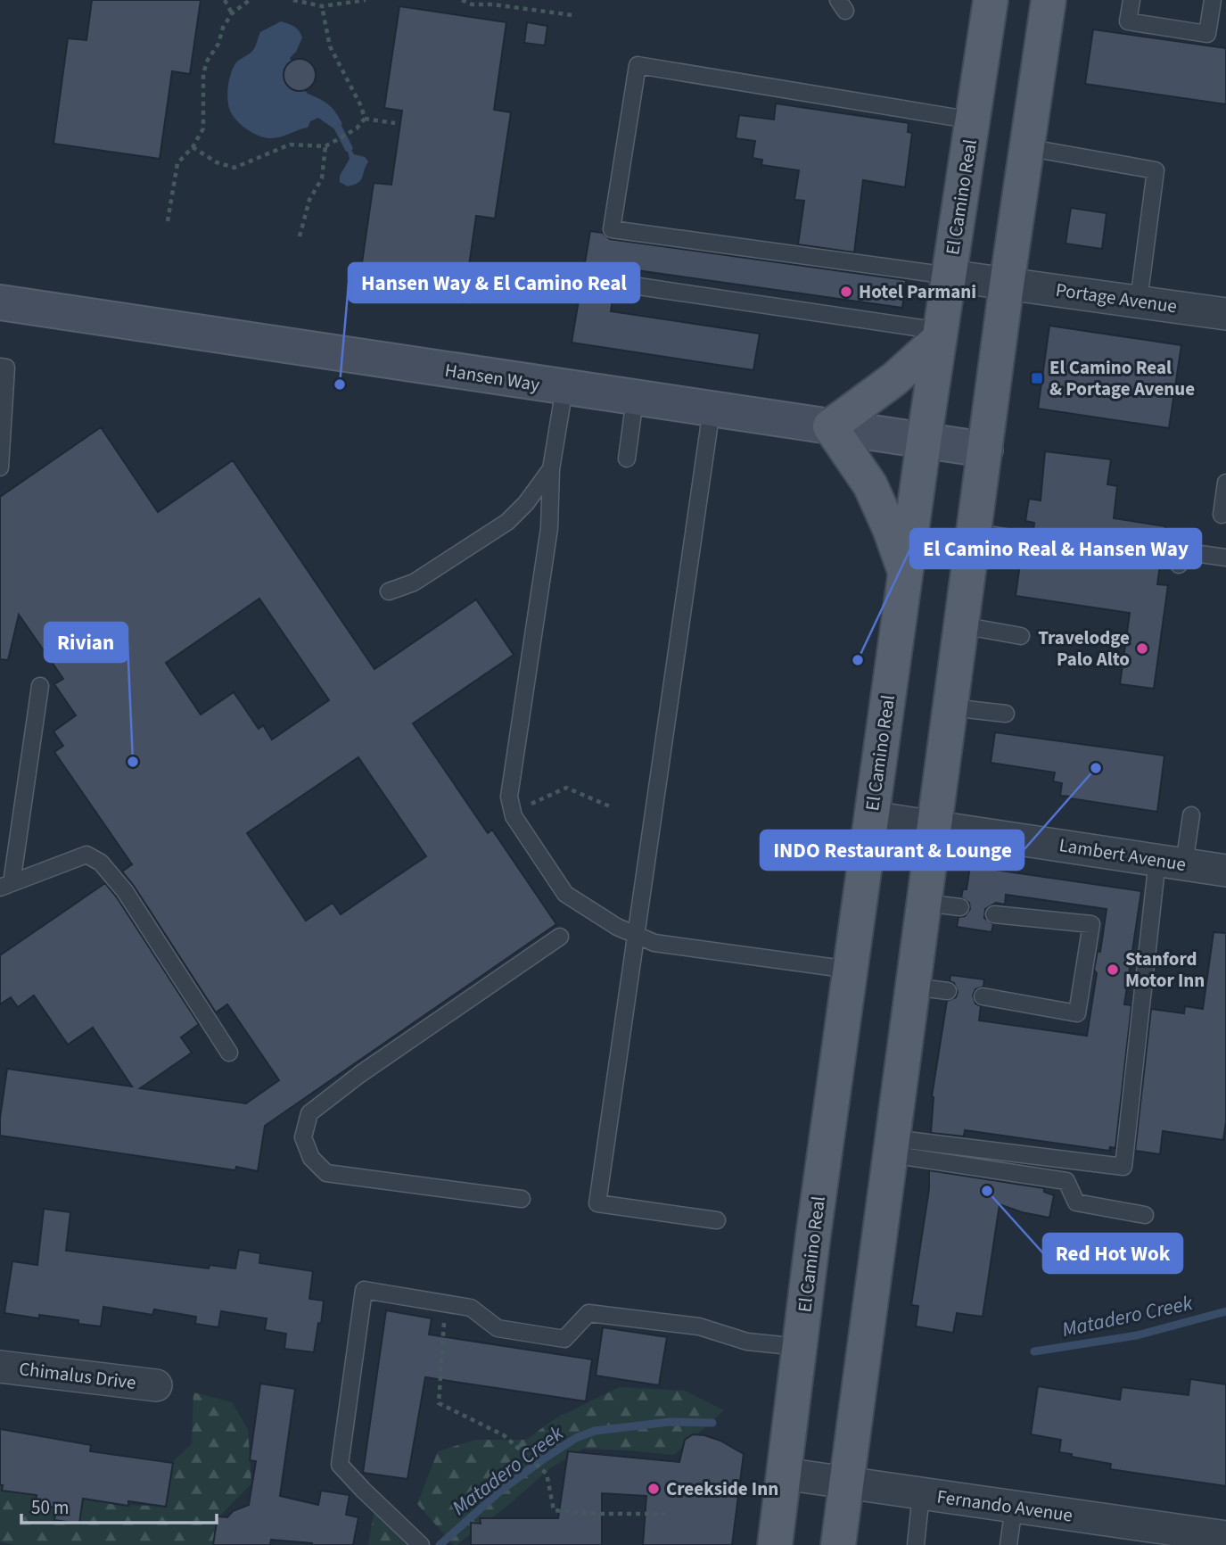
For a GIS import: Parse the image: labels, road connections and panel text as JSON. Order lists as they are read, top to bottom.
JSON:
{
  "streets": {
    "main road": ["El Camino Real"],
    "street": [
      "Portage Avenue",
      "Hansen Way",
      "Lambert Avenue",
      "Chimalus Drive",
      "Fernando Avenue"
    ]
  },
  "crossings": [
    ["El Camino Real", "Portage Avenue"],
    ["El Camino Real", "Hansen Way"],
    ["El Camino Real", "Lambert Avenue"],
    ["El Camino Real", "Fernando Avenue"]
  ],
  "water": ["Matadero Creek"],
  "places": {
    "other": [
      "Hotel Parmani",
      "Hansen Way & El Camino Real",
      "Travelodge Palo Alto",
      "El Camino Real & Hansen Way",
      "Rivian",
      "INDO Restaurant & Lounge",
      "Stanford Motor Inn",
      "Red Hot Wok",
      "Creekside Inn"
    ],
    "transit": ["El Camino Real & Portage Avenue"]
  },
  "scale_bar": "50 m"
}
